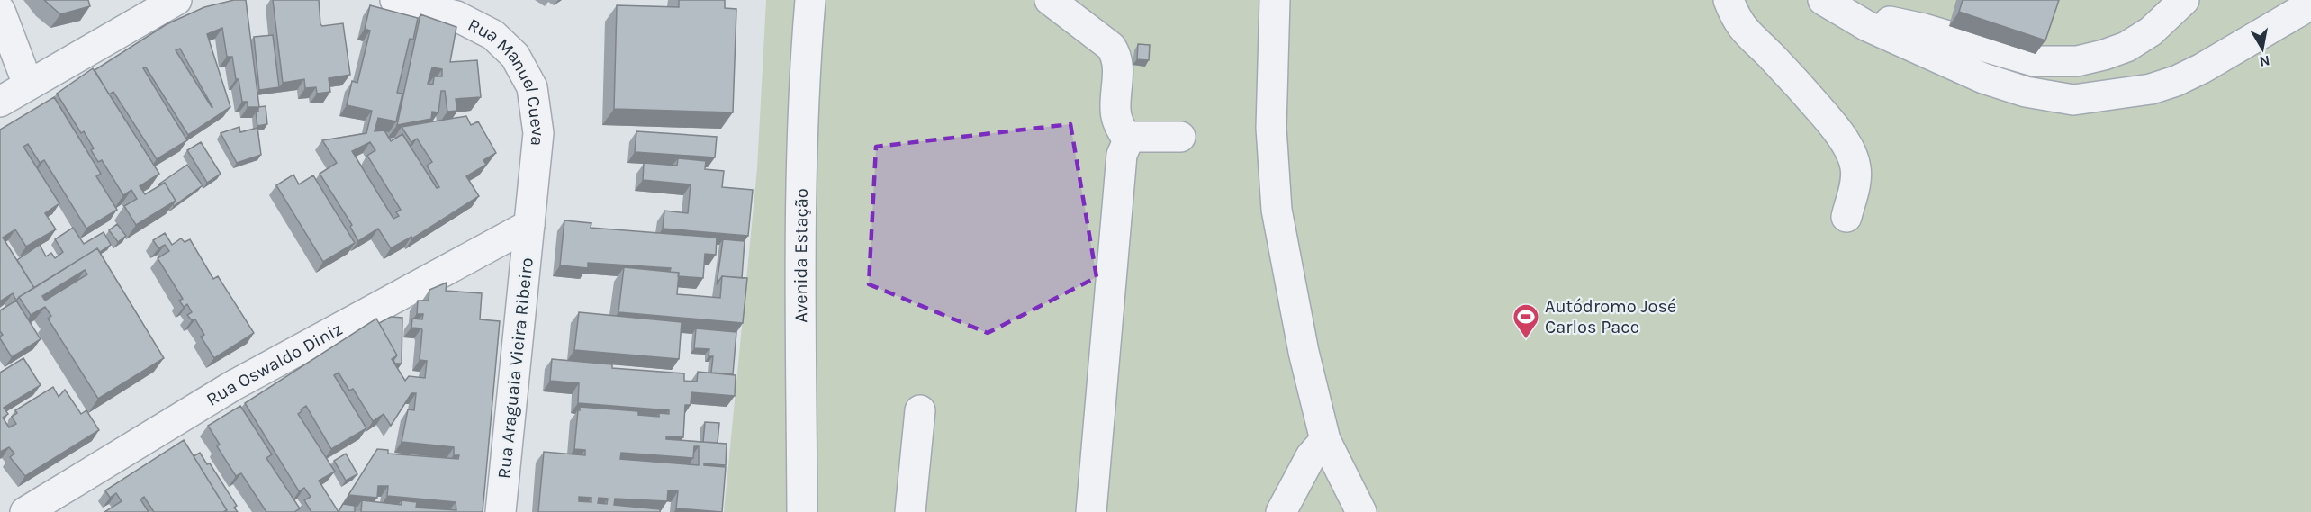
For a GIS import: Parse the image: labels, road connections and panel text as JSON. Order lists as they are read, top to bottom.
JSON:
{
  "streets": {
    "street": [
      "Rua Manuel Cueva",
      "Avenida Estação",
      "Rua Oswaldo Diniz",
      "Rua Araguaia Vieira Ribeiro"
    ]
  },
  "crossings": [
    ["Rua Manuel Cueva", "Rua Oswaldo Diniz"],
    ["Rua Manuel Cueva", "Rua Araguaia Vieira Ribeiro"],
    ["Rua Oswaldo Diniz", "Rua Araguaia Vieira Ribeiro"]
  ],
  "places": {
    "sports": ["Autódromo José Carlos Pace"]
  },
  "north": "bottom"
}
